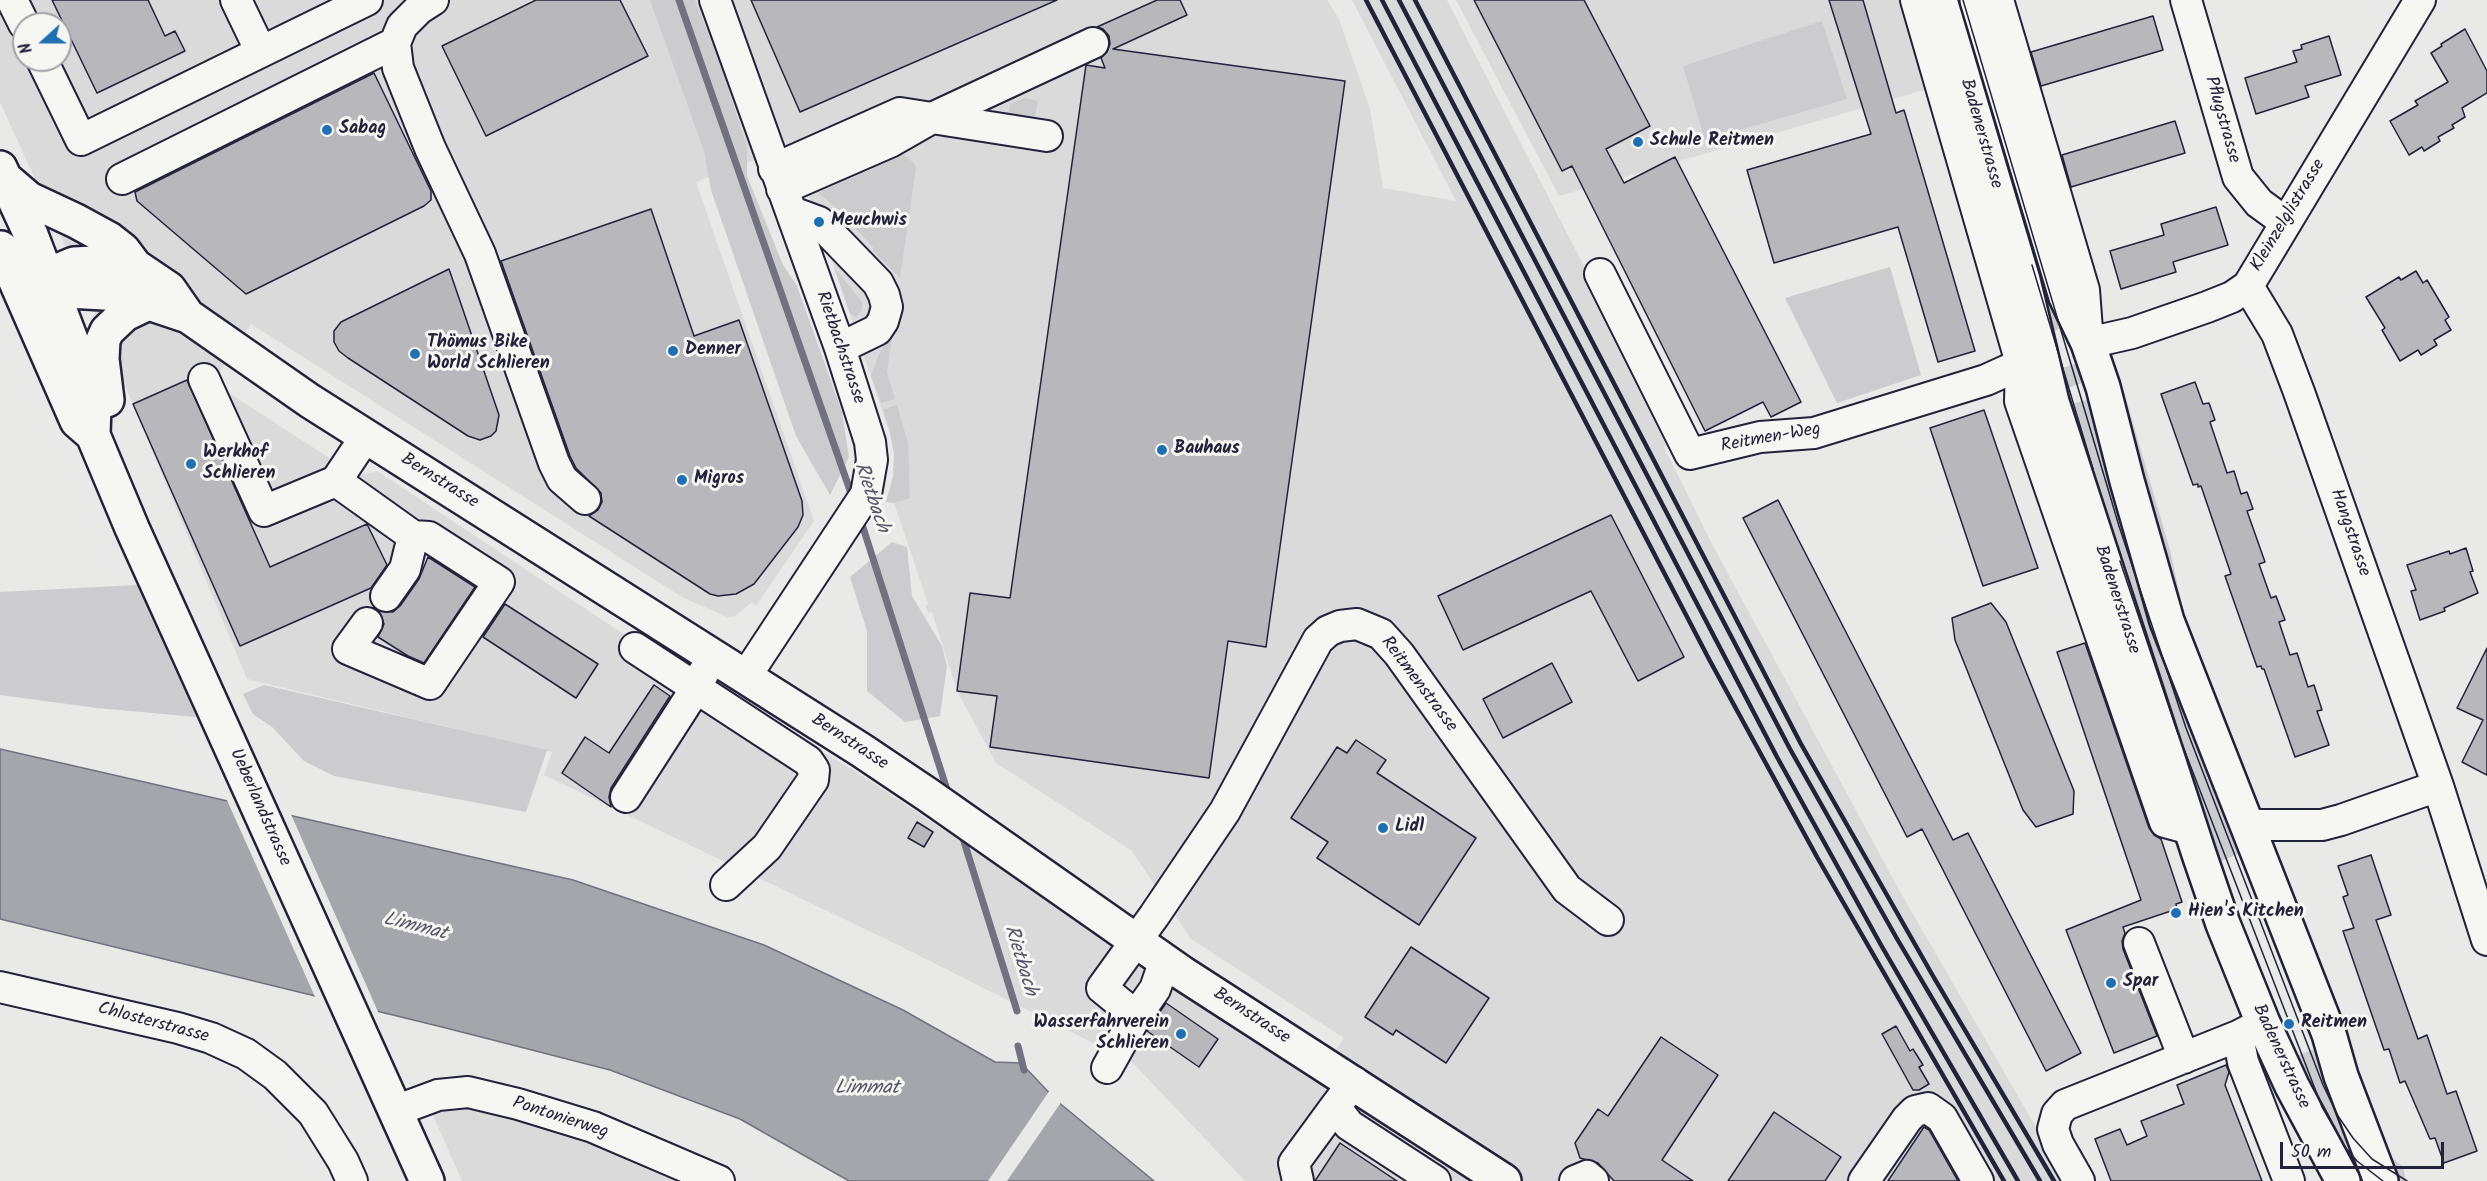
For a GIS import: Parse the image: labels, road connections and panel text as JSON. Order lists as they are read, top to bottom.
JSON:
{
  "streets": {
    "main road": ["Badenerstrasse", "Bernstrasse", "Ueberlandstrasse"],
    "street": [
      "Pflugstrasse",
      "Kleinzelglistrasse",
      "Rietbachstrasse",
      "Reitmen-Weg",
      "Hangstrasse",
      "Reitmenstrasse",
      "Chlosterstrasse",
      "Pontonierweg"
    ]
  },
  "crossings": [
    ["Pflugstrasse", "Kleinzelglistrasse"],
    ["Badenerstrasse", "Kleinzelglistrasse"],
    ["Badenerstrasse", "Reitmen-Weg"],
    ["Kleinzelglistrasse", "Hangstrasse"],
    ["Rietbachstrasse", "Bernstrasse"],
    ["Bernstrasse", "Reitmenstrasse"],
    ["Bernstrasse", "Ueberlandstrasse"],
    ["Ueberlandstrasse", "Pontonierweg"]
  ],
  "water": ["Rietbach", "Limmat"],
  "places": [
    "Sabag",
    "Schule Reitmen",
    "Meuchwis",
    "Denner",
    "Thömus Bike World Schlieren",
    "Bauhaus",
    "Werkhof Schlieren",
    "Migros",
    "Lidl",
    "Hien's Kitchen",
    "Spar",
    "Reitmen",
    "Wasserfahrverein Schlieren"
  ],
  "scale_bar": "50 m",
  "north": "left"
}
